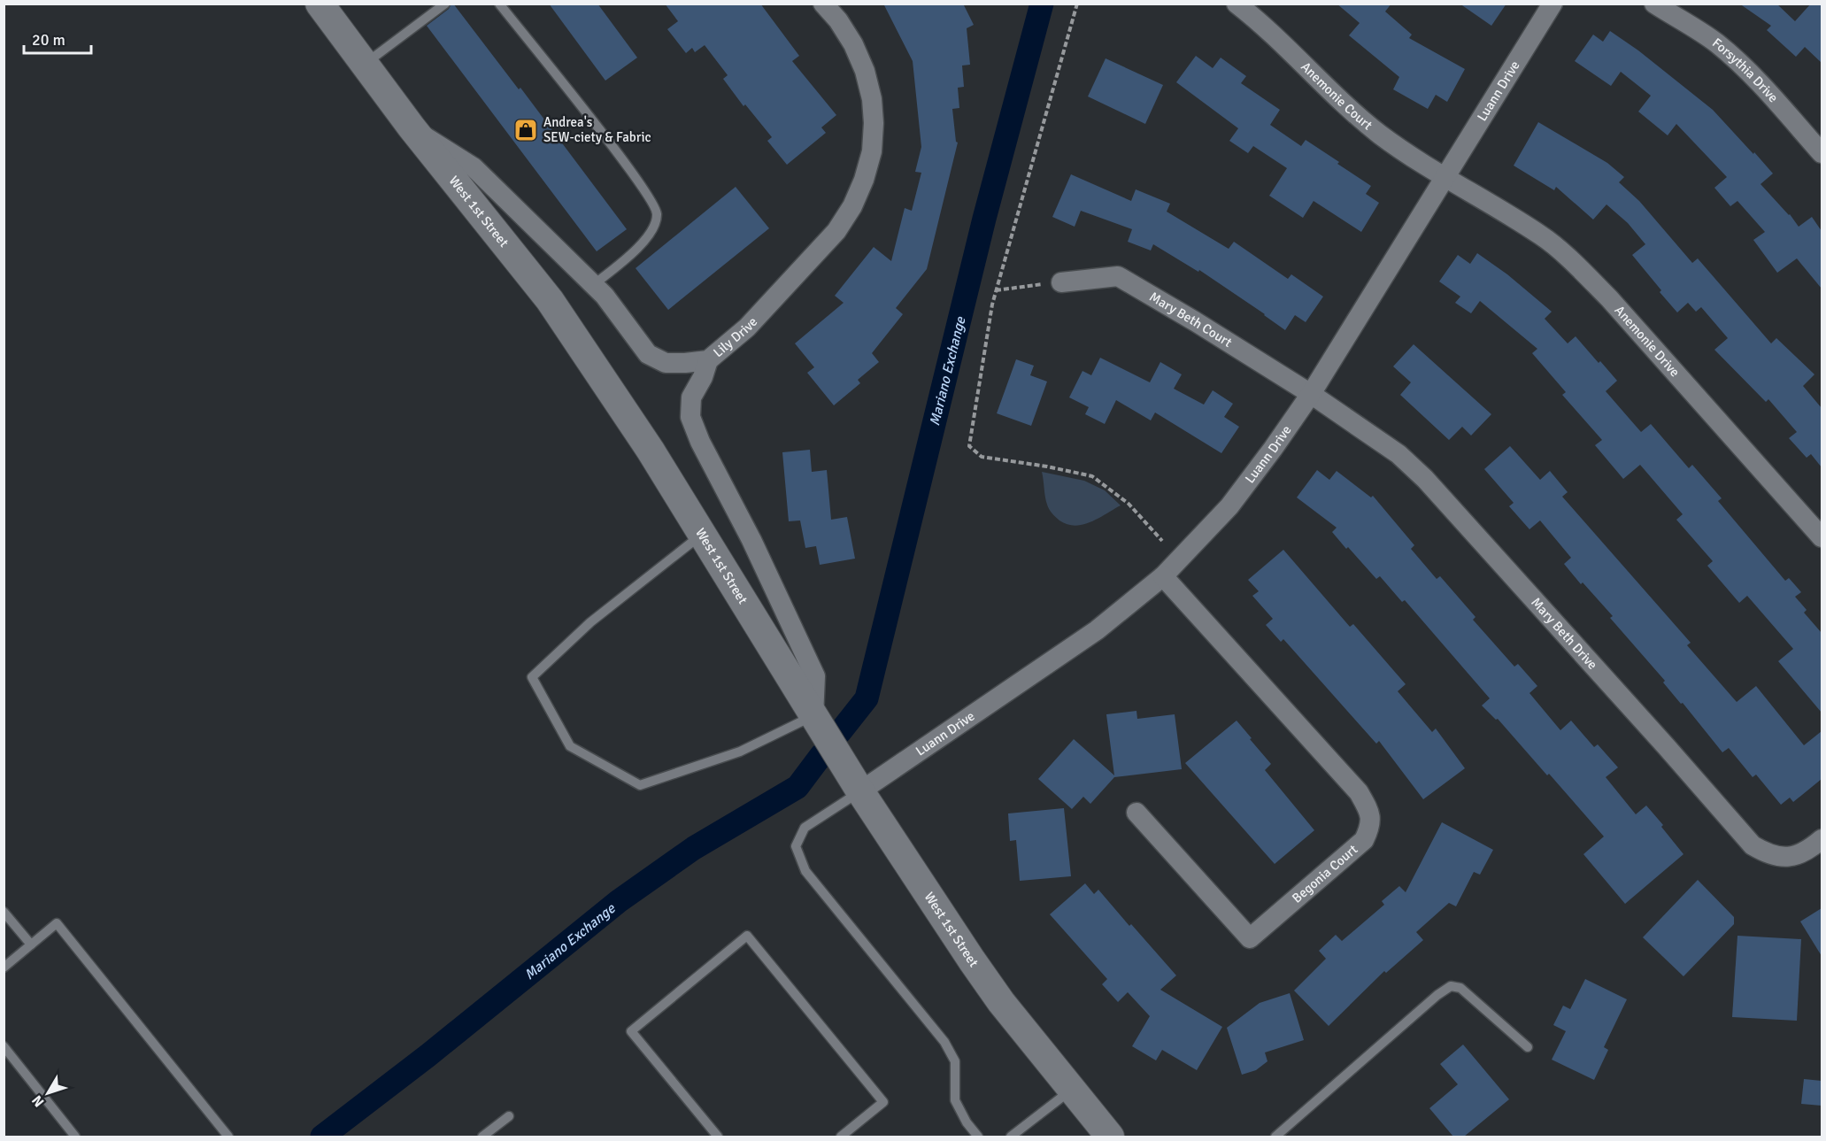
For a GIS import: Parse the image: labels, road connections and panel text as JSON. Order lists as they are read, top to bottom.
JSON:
{
  "streets": {
    "main road": ["West 1st Street"],
    "street": [
      "Forsythia Drive",
      "Luann Drive",
      "Anemonie Court",
      "Mary Beth Court",
      "Lily Drive",
      "Anemonie Drive",
      "Mary Beth Drive",
      "Begonia Court"
    ]
  },
  "crossings": [
    ["Luann Drive", "Anemonie Court"],
    ["Luann Drive", "West 1st Street"],
    ["Luann Drive", "Mary Beth Court"],
    ["Luann Drive", "Anemonie Drive"],
    ["Luann Drive", "Mary Beth Drive"],
    ["Luann Drive", "Begonia Court"],
    ["Anemonie Court", "Anemonie Drive"],
    ["West 1st Street", "Lily Drive"],
    ["Mary Beth Court", "Mary Beth Drive"]
  ],
  "water": ["Mariano Exchange"],
  "places": {
    "shop": ["Andrea's SEW-ciety & Fabric"]
  },
  "scale_bar": "20 m",
  "north": "bottom left"
}
